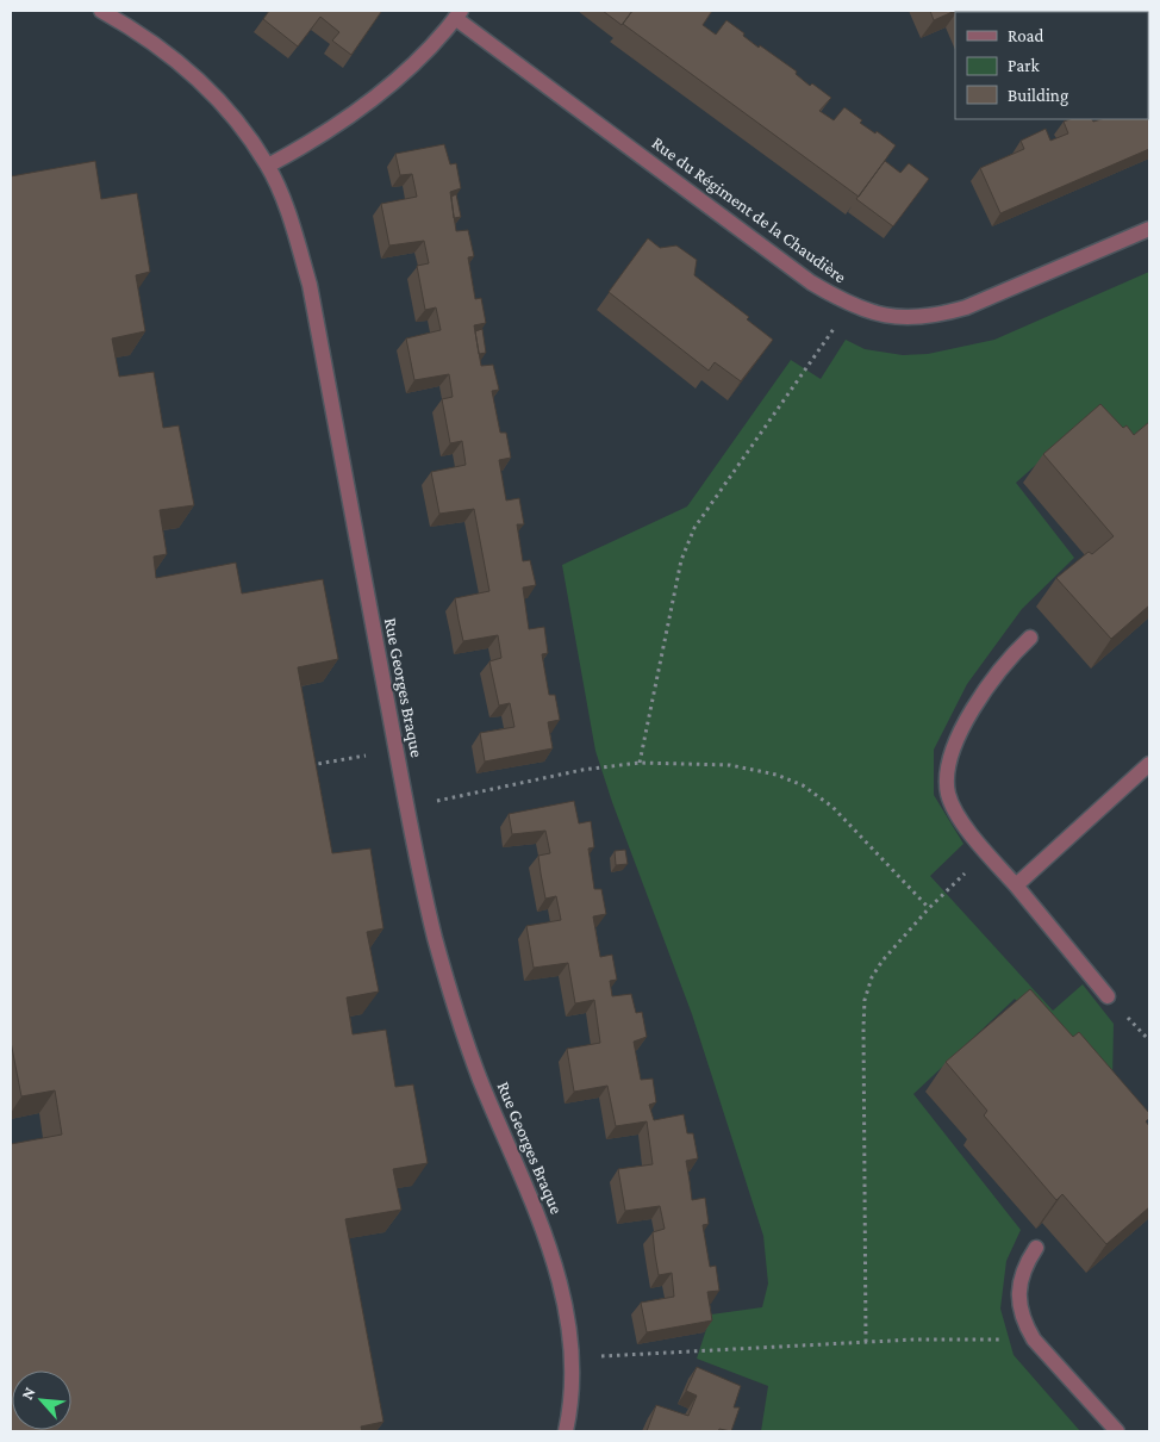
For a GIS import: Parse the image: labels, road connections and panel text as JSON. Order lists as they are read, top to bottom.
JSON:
{
  "streets": {
    "street": ["Rue du Régiment de la Chaudière", "Rue Georges Braque"]
  },
  "crossings": [
    ["Rue du Régiment de la Chaudière", "Rue Georges Braque"]
  ],
  "legend": ["Road", "Park", "Building"],
  "north": "top left"
}
